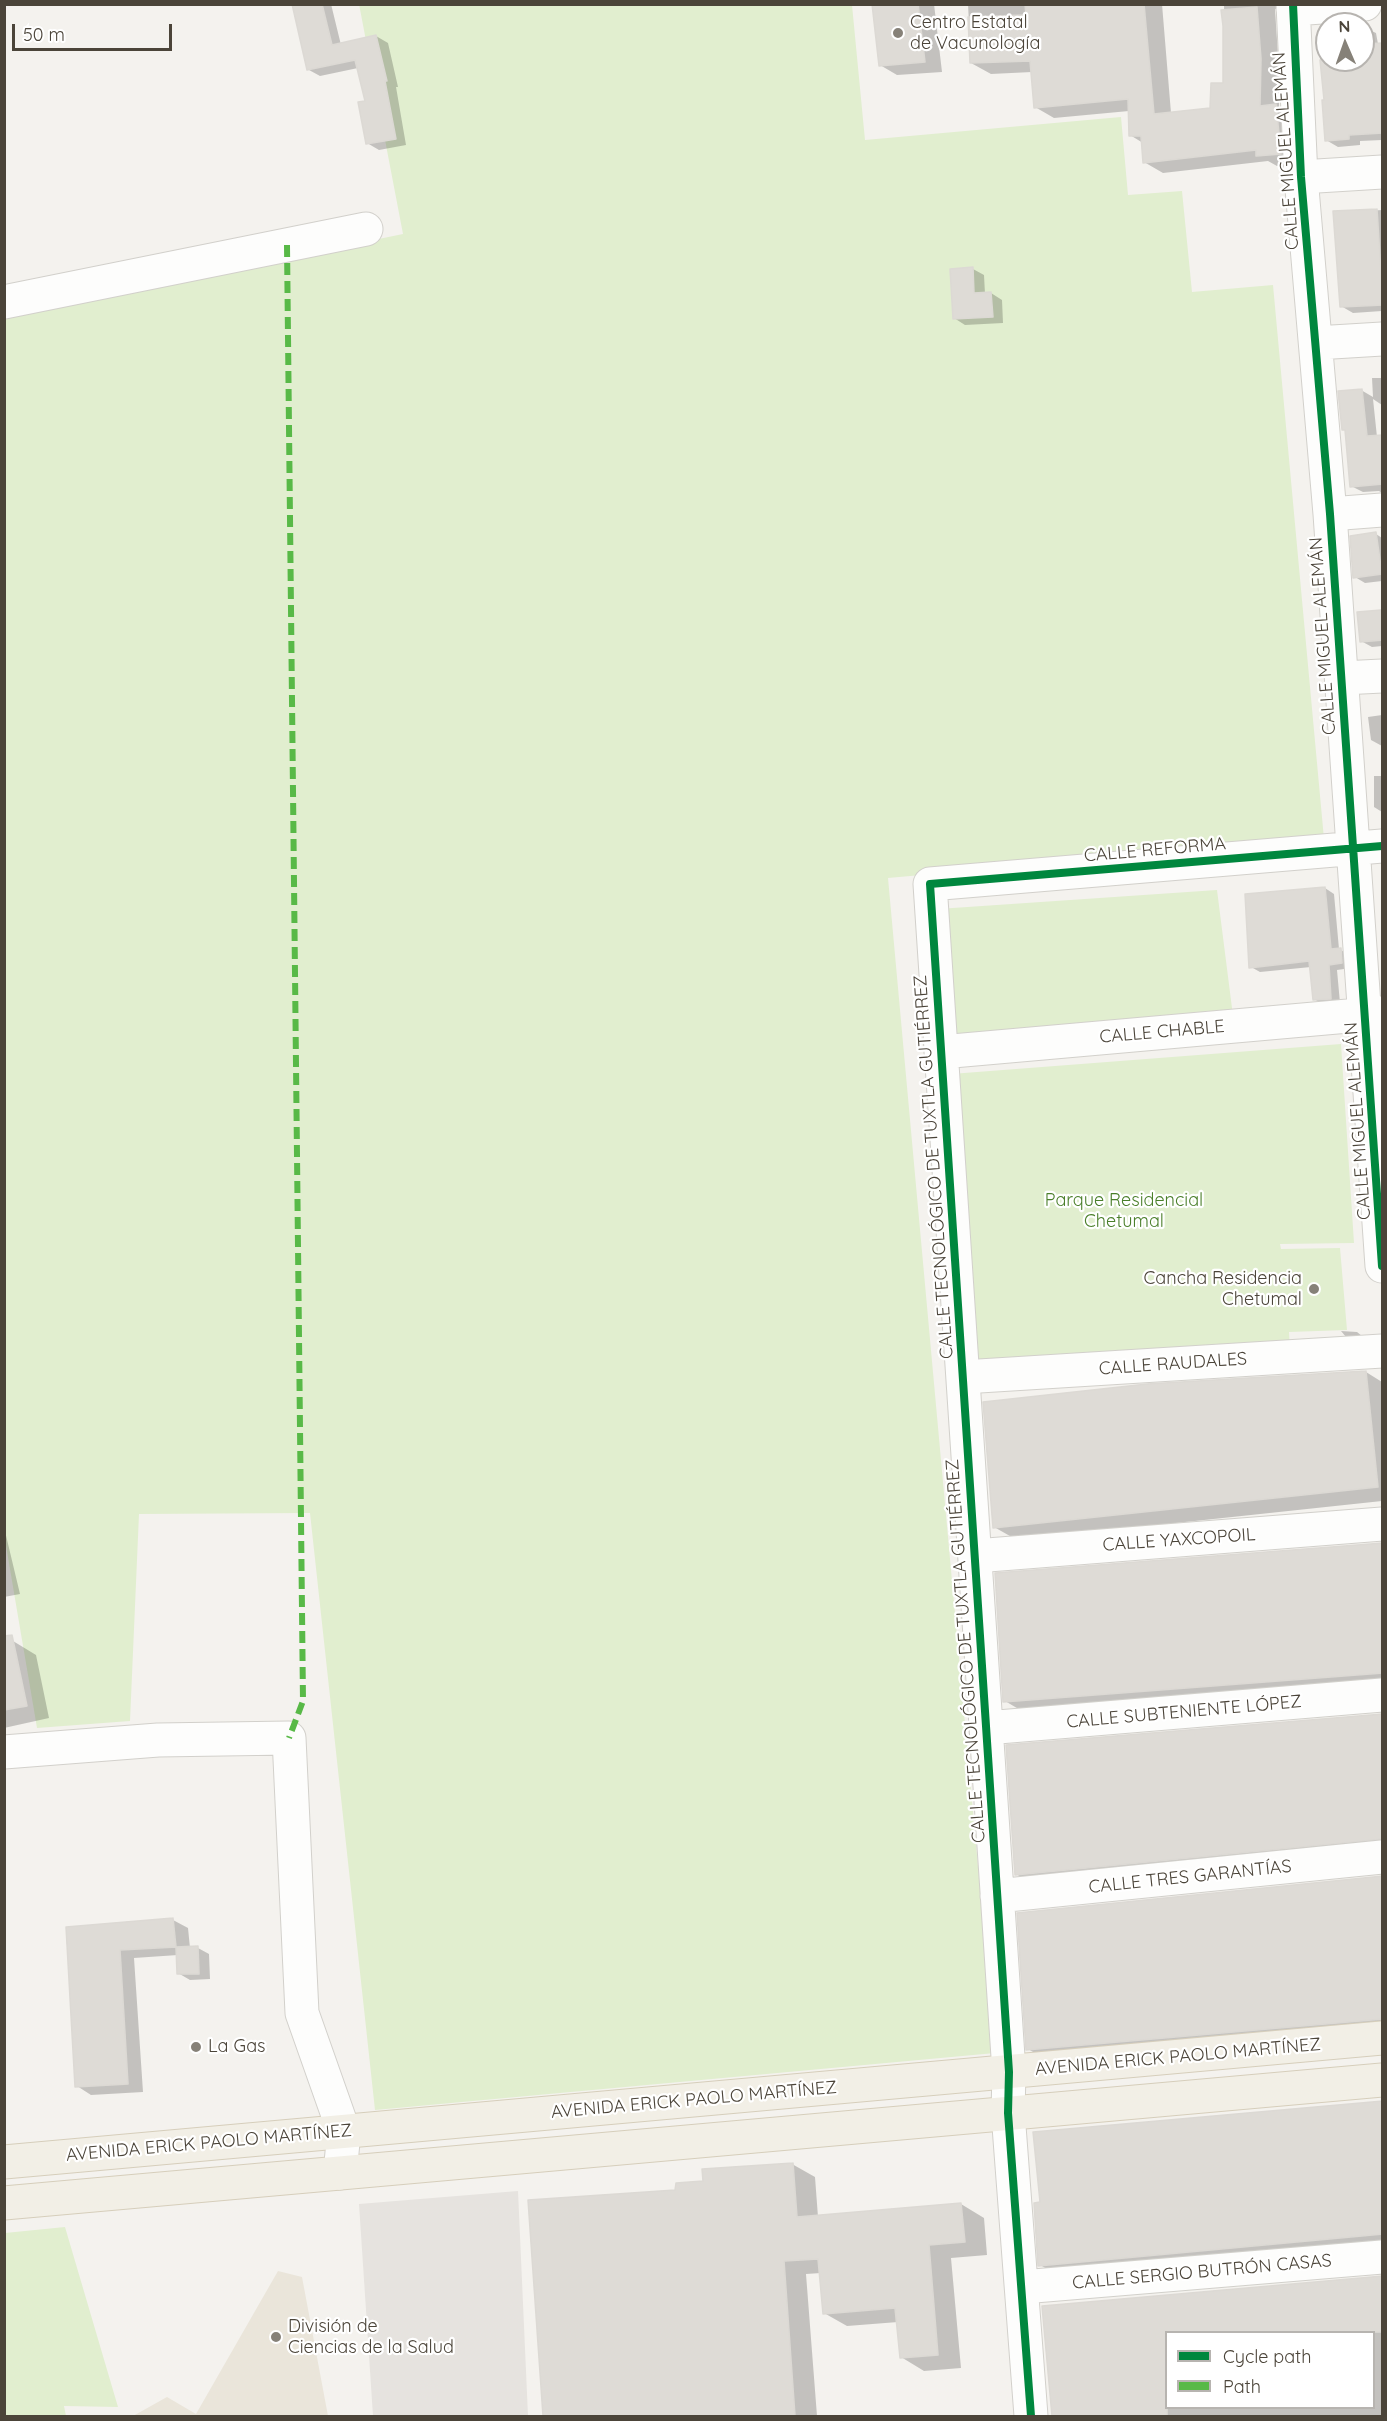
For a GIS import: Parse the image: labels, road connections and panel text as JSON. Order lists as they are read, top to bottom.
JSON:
{
  "streets": {
    "main road": ["AVENIDA ERICK PAOLO MARTÍNEZ"],
    "street": [
      "CALLE MIGUEL ALEMÁN",
      "CALLE REFORMA",
      "CALLE CHABLE",
      "CALLE TECNOLÓGICO DE TUXTLA GUTIÉRREZ",
      "CALLE RAUDALES",
      "CALLE YAXCOPOIL",
      "CALLE SUBTENIENTE LÓPEZ",
      "CALLE TRES GARANTÍAS",
      "CALLE SERGIO BUTRÓN CASAS"
    ]
  },
  "crossings": [
    ["CALLE MIGUEL ALEMÁN", "CALLE REFORMA"],
    ["CALLE MIGUEL ALEMÁN", "CALLE CHABLE"],
    ["CALLE REFORMA", "CALLE TECNOLÓGICO DE TUXTLA GUTIÉRREZ"],
    ["CALLE CHABLE", "CALLE TECNOLÓGICO DE TUXTLA GUTIÉRREZ"],
    ["CALLE TECNOLÓGICO DE TUXTLA GUTIÉRREZ", "CALLE RAUDALES"],
    ["CALLE TECNOLÓGICO DE TUXTLA GUTIÉRREZ", "CALLE YAXCOPOIL"],
    ["CALLE TECNOLÓGICO DE TUXTLA GUTIÉRREZ", "CALLE SUBTENIENTE LÓPEZ"],
    ["CALLE TECNOLÓGICO DE TUXTLA GUTIÉRREZ", "CALLE TRES GARANTÍAS"],
    ["CALLE TECNOLÓGICO DE TUXTLA GUTIÉRREZ", "AVENIDA ERICK PAOLO MARTÍNEZ"],
    ["CALLE TECNOLÓGICO DE TUXTLA GUTIÉRREZ", "CALLE SERGIO BUTRÓN CASAS"]
  ],
  "parks": ["Parque Residencial Chetumal"],
  "places": [
    "Centro Estatal de Vacunología",
    "Cancha Residencia Chetumal",
    "La Gas",
    "División de Ciencias de la Salud"
  ],
  "legend": ["Cycle path", "Path"],
  "scale_bar": "50 m",
  "north": "top"
}
